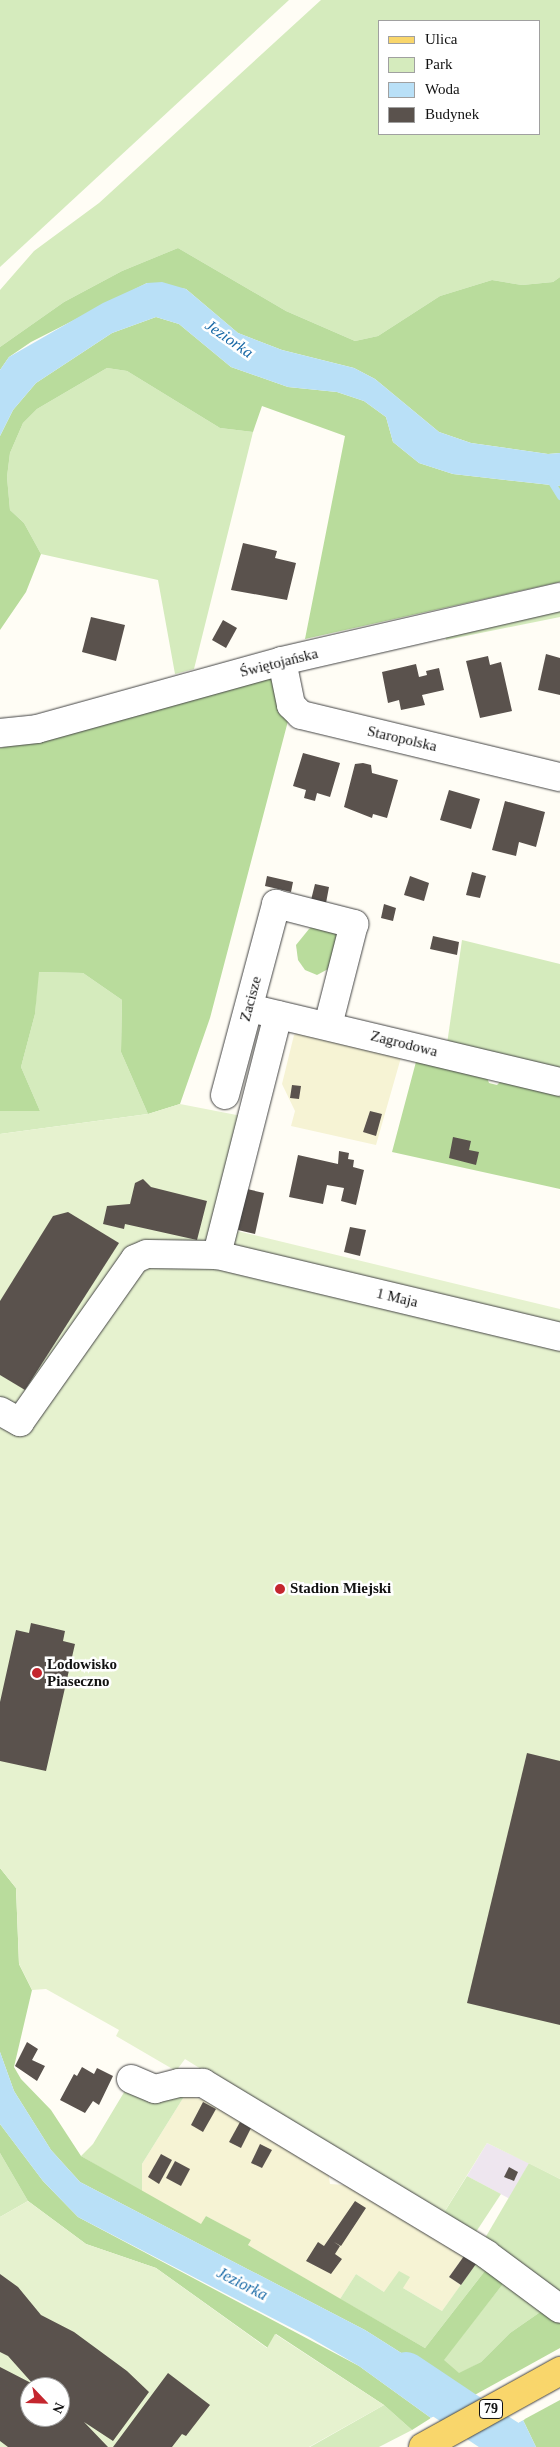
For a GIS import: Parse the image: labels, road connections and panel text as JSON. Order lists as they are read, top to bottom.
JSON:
{
  "streets": {
    "main road": ["79"],
    "street": [
      "Świętojańska",
      "Staropolska",
      "Zacisze",
      "Zagrodowa",
      "1 Maja"
    ]
  },
  "crossings": [
    ["Świętojańska", "Staropolska"],
    ["Zacisze", "Zagrodowa"]
  ],
  "water": ["Jeziorka"],
  "places": ["Stadion Miejski", "Lodowisko Piaseczno"],
  "legend": [
    "Ulica",
    "Park",
    "Woda",
    "Budynek"
  ],
  "north": "bottom right"
}
